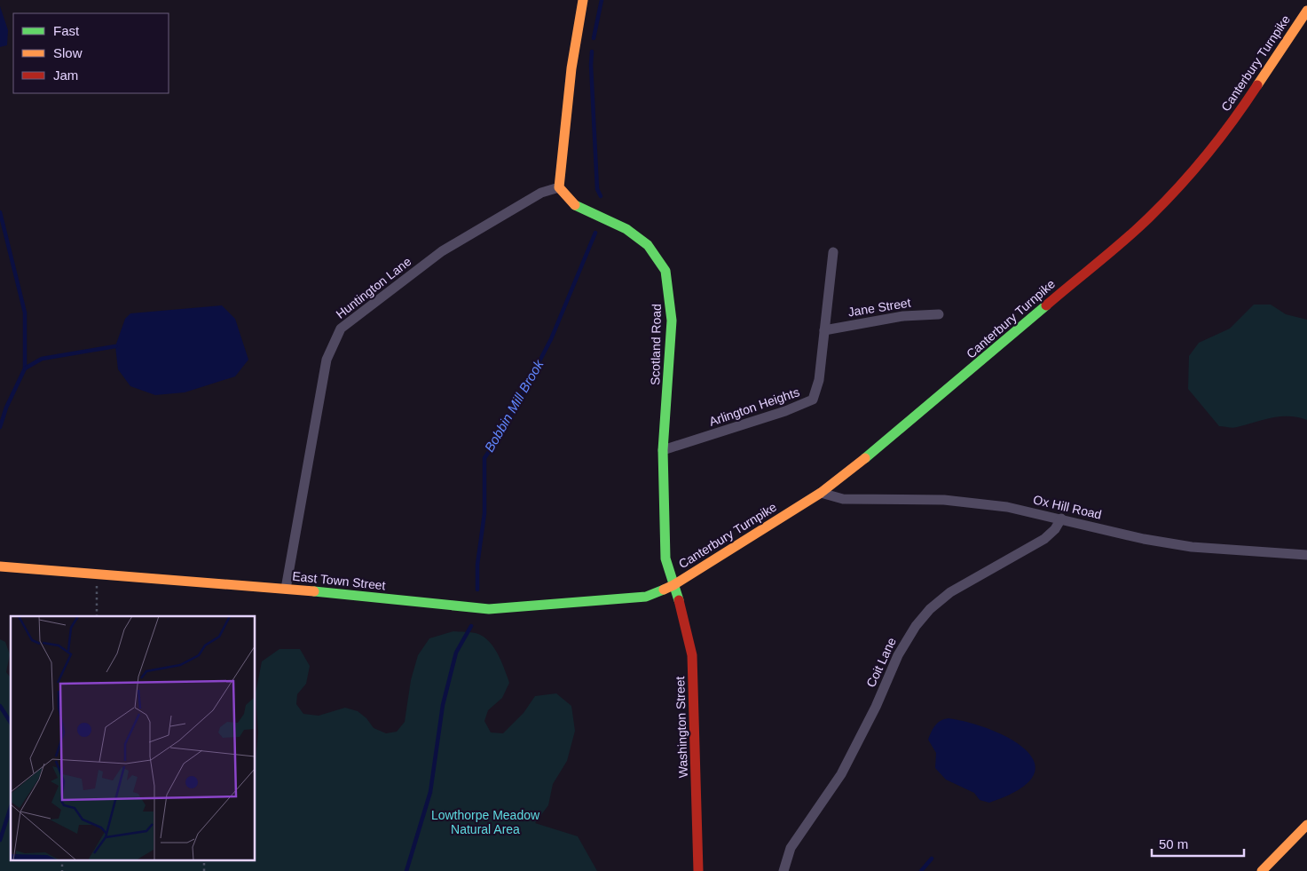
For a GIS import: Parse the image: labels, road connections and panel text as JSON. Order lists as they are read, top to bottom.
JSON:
{
  "streets": {
    "street": [
      "Canterbury Turnpike",
      "Huntington Lane",
      "Jane Street",
      "Scotland Road",
      "Arlington Heights",
      "Ox Hill Road",
      "East Town Street",
      "Coit Lane",
      "Washington Street"
    ]
  },
  "crossings": [
    ["Canterbury Turnpike", "Scotland Road"],
    ["Canterbury Turnpike", "Ox Hill Road"],
    ["Canterbury Turnpike", "East Town Street"],
    ["Canterbury Turnpike", "Washington Street"],
    ["Huntington Lane", "Scotland Road"],
    ["Huntington Lane", "East Town Street"],
    ["Jane Street", "Arlington Heights"],
    ["Scotland Road", "Arlington Heights"],
    ["Scotland Road", "East Town Street"],
    ["Scotland Road", "Washington Street"],
    ["Ox Hill Road", "Coit Lane"],
    ["East Town Street", "Washington Street"]
  ],
  "water": ["Bobbin Mill Brook"],
  "parks": ["Lowthorpe Meadow Natural Area"],
  "legend": ["Fast", "Slow", "Jam"],
  "scale_bar": "50 m"
}
